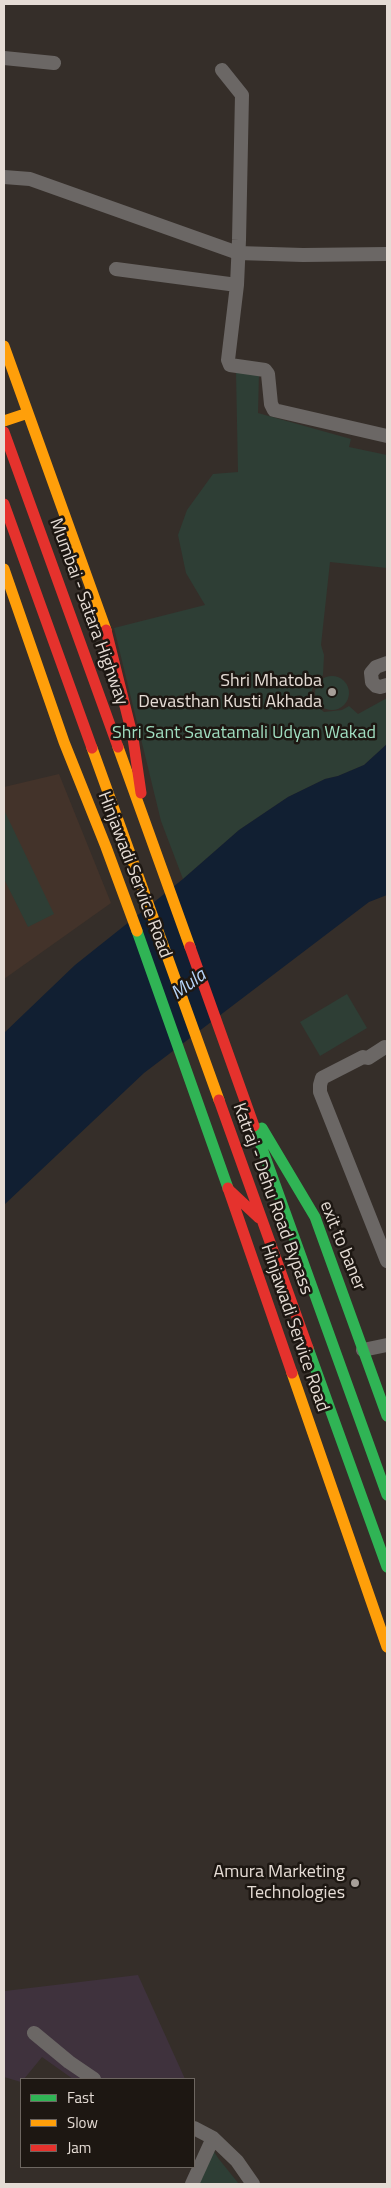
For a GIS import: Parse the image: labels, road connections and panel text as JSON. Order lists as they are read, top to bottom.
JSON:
{
  "streets": {
    "main road": [
      "Mumbai - Satara Highway",
      "Hinjawadi Service Road",
      "Katraj - Dehu Road Bypass",
      "exit to baner"
    ]
  },
  "crossings": [
    ["Mumbai - Satara Highway", "Katraj - Dehu Road Bypass"],
    ["Katraj - Dehu Road Bypass", "exit to baner"]
  ],
  "water": ["Mula"],
  "parks": ["Shri Sant Savatamali Udyan Wakad"],
  "places": ["Shri Mhatoba Devasthan Kusti Akhada", "Amura Marketing Technologies"],
  "legend": ["Fast", "Slow", "Jam"]
}
